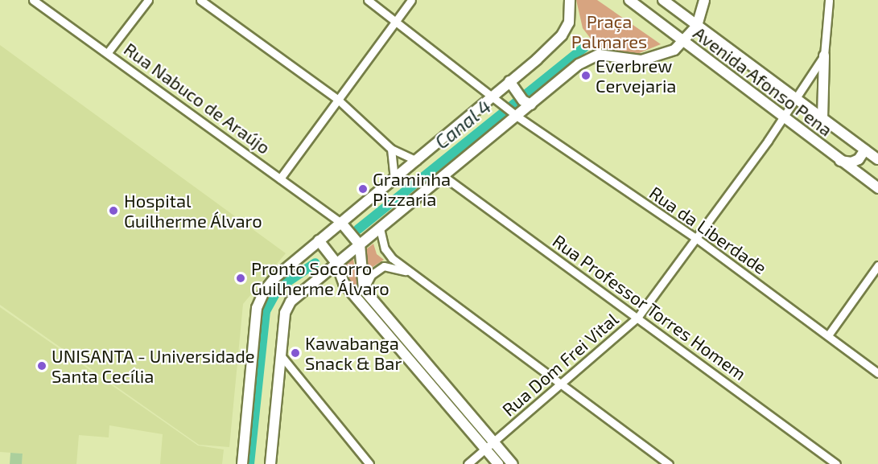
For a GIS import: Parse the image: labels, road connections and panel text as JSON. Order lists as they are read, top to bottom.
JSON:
{
  "streets": {
    "main road": ["Avenida Afonso Pena"],
    "street": [
      "Rua Nabuco de Araújo",
      "Rua da Liberdade",
      "Rua Professor Torres Homem",
      "Rua Dom Frei Vital"
    ]
  },
  "crossings": [
    ["Avenida Afonso Pena", "Rua Dom Frei Vital"],
    ["Rua da Liberdade", "Rua Dom Frei Vital"],
    ["Rua Professor Torres Homem", "Rua Dom Frei Vital"]
  ],
  "water": ["Canal 4"],
  "parks": ["Praça Palmares"],
  "places": [
    "Everbrew Cervejaria",
    "Graminha Pizzaria",
    "Hospital Guilherme Álvaro",
    "Pronto Socorro Guilherme Álvaro",
    "Kawabanga Snack & Bar",
    "UNISANTA - Universidade Santa Cecília"
  ]
}
